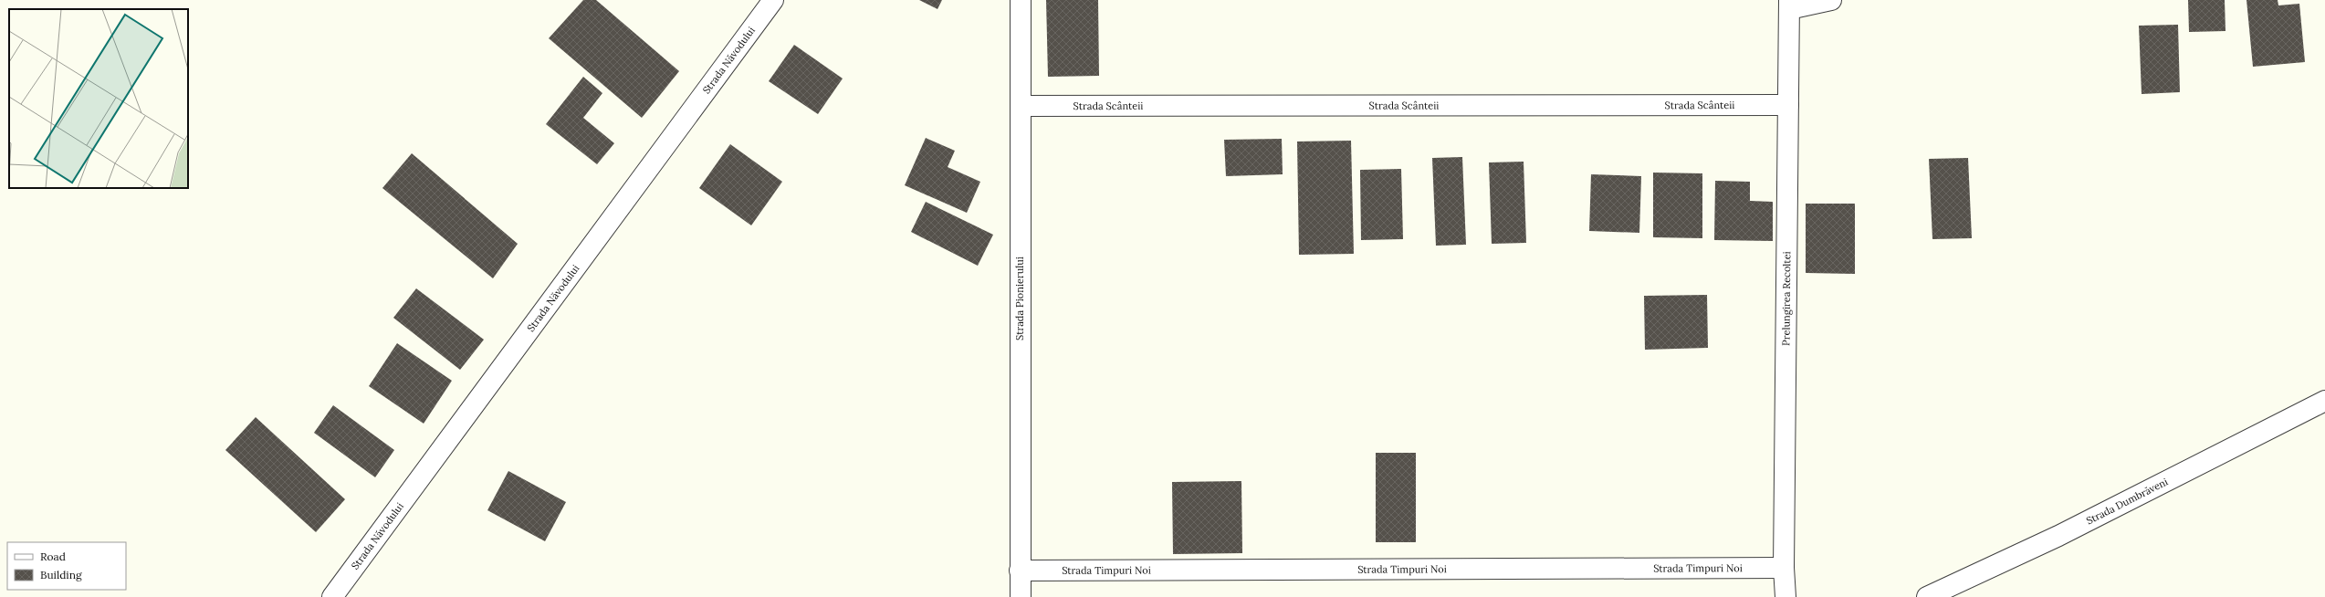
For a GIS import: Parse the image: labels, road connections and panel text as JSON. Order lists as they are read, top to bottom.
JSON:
{
  "streets": {
    "street": [
      "Strada Năvodului",
      "Strada Scânteii",
      "Strada Pionierului",
      "Prelungirea Recoltei",
      "Strada Dumbrăveni",
      "Strada Timpuri Noi"
    ]
  },
  "crossings": [
    ["Strada Scânteii", "Strada Pionierului"],
    ["Strada Scânteii", "Prelungirea Recoltei"],
    ["Strada Pionierului", "Strada Timpuri Noi"],
    ["Prelungirea Recoltei", "Strada Timpuri Noi"]
  ],
  "legend": ["Road", "Building"]
}
